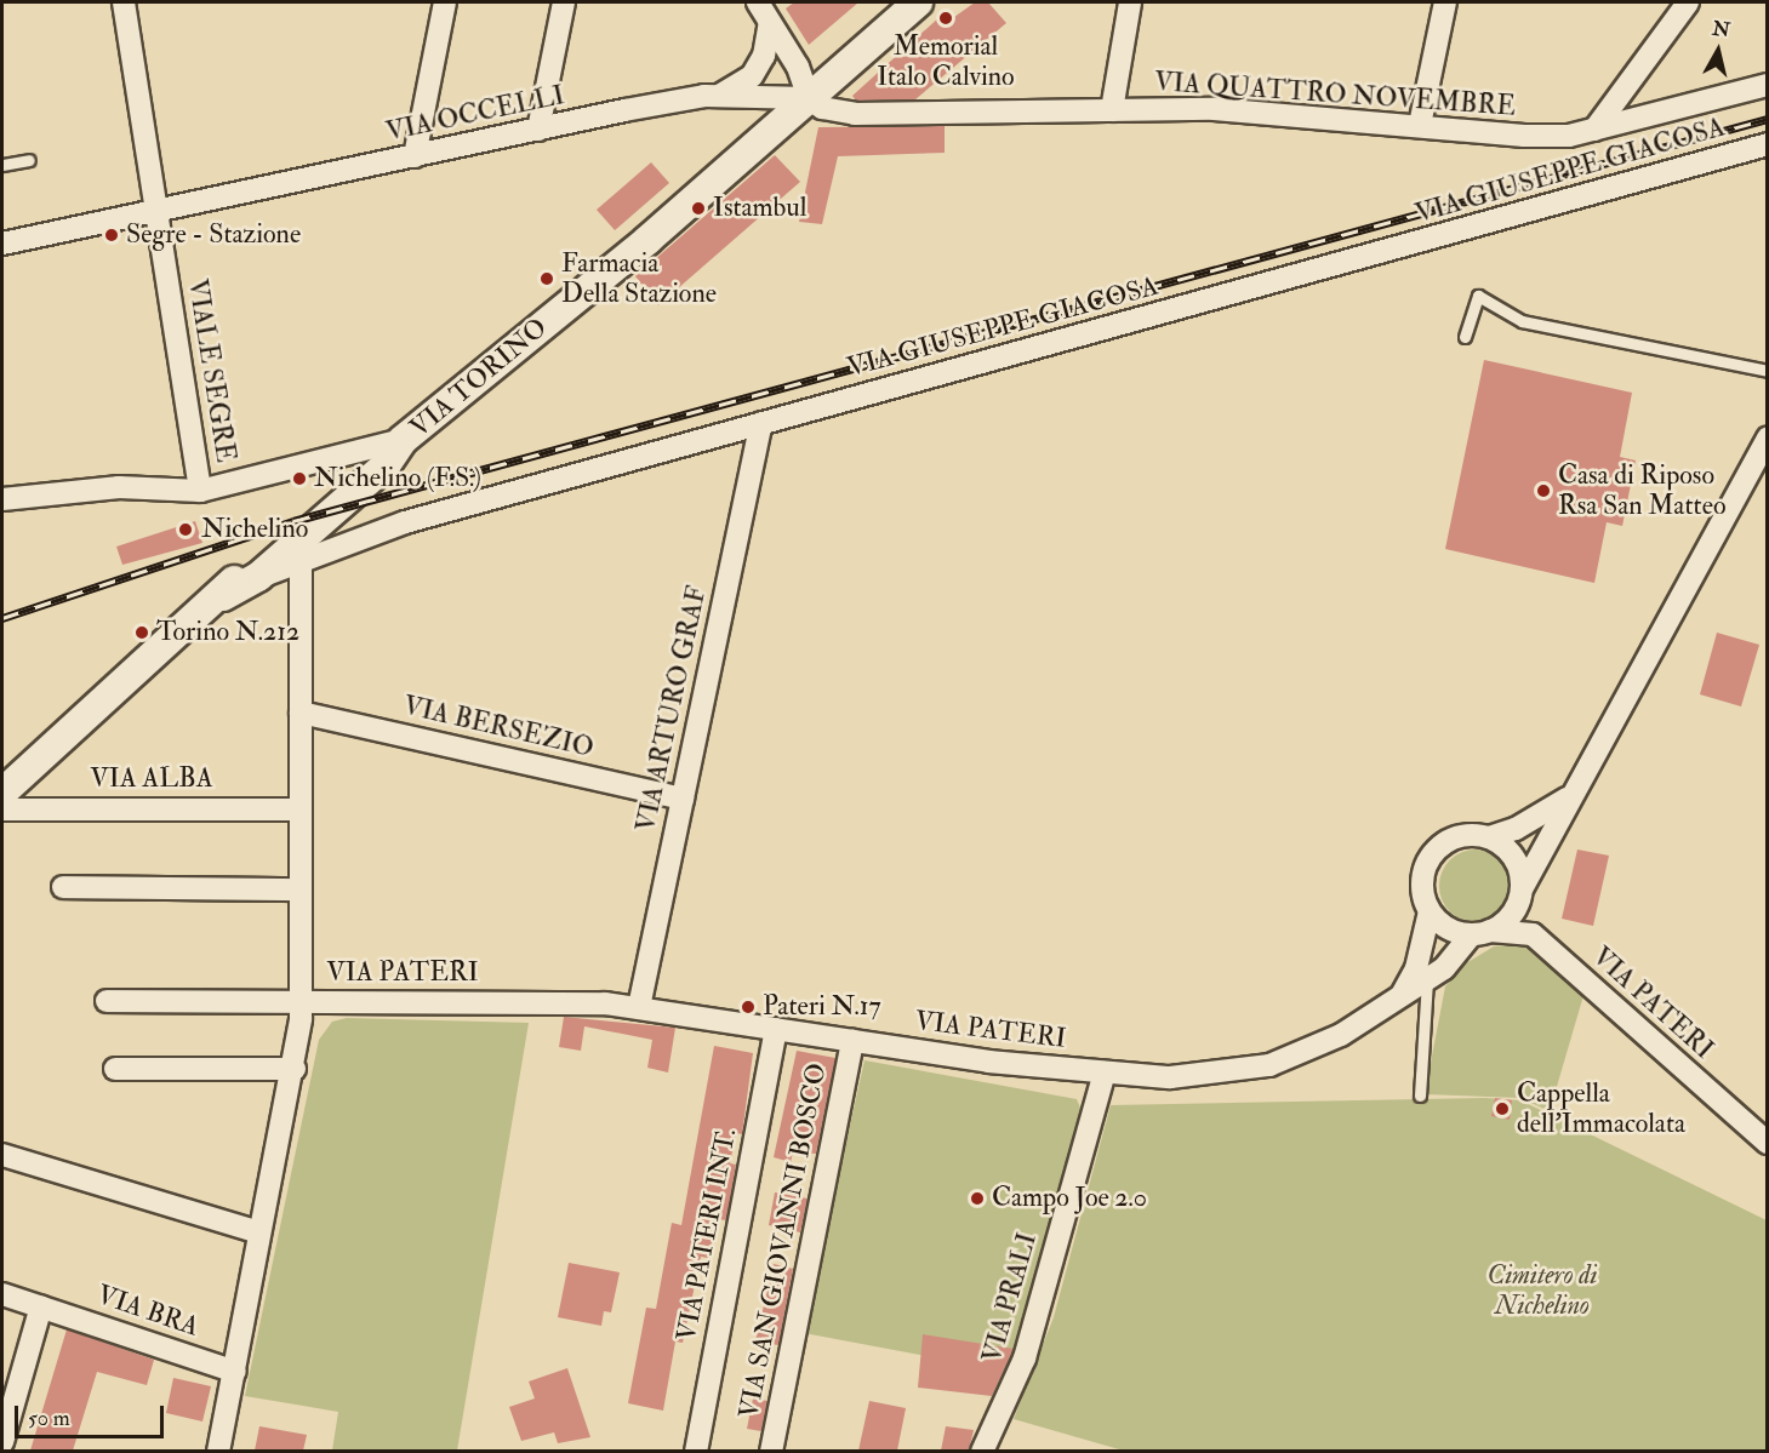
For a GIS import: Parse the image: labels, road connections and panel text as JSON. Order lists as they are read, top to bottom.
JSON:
{
  "streets": {
    "main road": ["VIA TORINO"],
    "street": [
      "VIA QUATTRO NOVEMBRE",
      "VIA OCCELLI",
      "VIA GIUSEPPE GIACOSA",
      "VIALE SEGRE",
      "VIA ARTURO GRAF",
      "VIA BERSEZIO",
      "VIA ALBA",
      "VIA PATERI",
      "VIA PATERI INT.",
      "VIA SAN GIOVANNI BOSCO",
      "VIA PRALI",
      "VIA BRA"
    ]
  },
  "crossings": [
    ["VIA QUATTRO NOVEMBRE", "VIA OCCELLI"],
    ["VIA QUATTRO NOVEMBRE", "VIA TORINO"],
    ["VIA OCCELLI", "VIALE SEGRE"],
    ["VIA OCCELLI", "VIA TORINO"],
    ["VIA GIUSEPPE GIACOSA", "VIA TORINO"],
    ["VIA GIUSEPPE GIACOSA", "VIA ARTURO GRAF"],
    ["VIA ARTURO GRAF", "VIA BERSEZIO"],
    ["VIA ARTURO GRAF", "VIA PATERI"],
    ["VIA PATERI", "VIA PATERI INT."],
    ["VIA PATERI", "VIA SAN GIOVANNI BOSCO"],
    ["VIA PATERI", "VIA PRALI"]
  ],
  "parks": ["Cimitero di Nichelino"],
  "places": [
    "Memorial Italo Calvino",
    "Istambul",
    "Segre - Stazione",
    "Farmacia Della Stazione",
    "Nichelino (F.S.)",
    "Casa di Riposo Rsa San Matteo",
    "Nichelino",
    "Torino N.212",
    "Pateri N.17",
    "Cappella dell'Immacolata",
    "Campo Joe 2.0"
  ],
  "scale_bar": "50 m",
  "north": "top"
}
